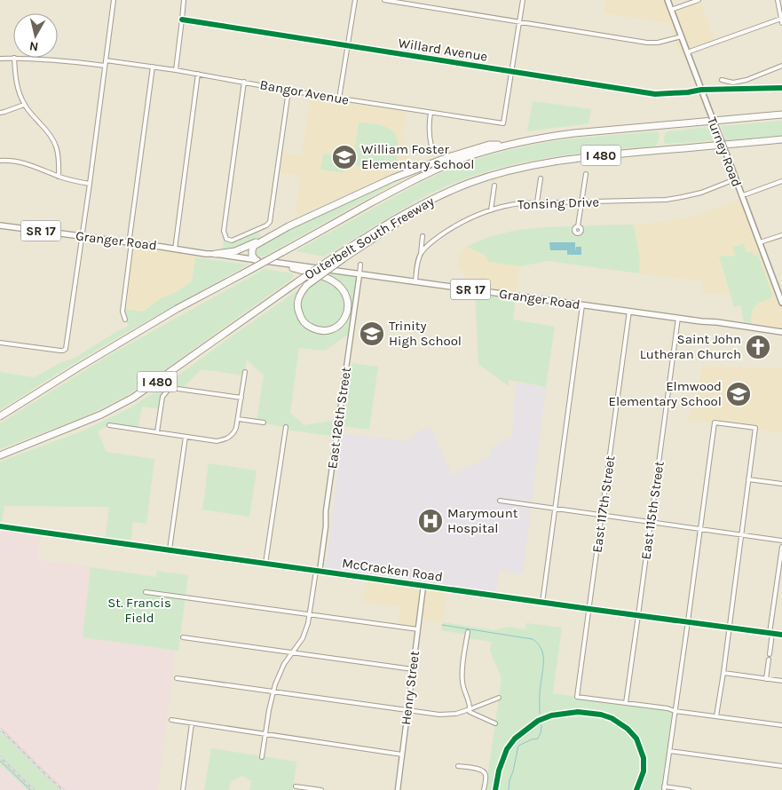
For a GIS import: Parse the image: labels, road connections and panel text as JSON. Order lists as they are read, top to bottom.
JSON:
{
  "streets": {
    "highway": ["I 480", "Outerbelt South Freeway"],
    "main road": ["Turney Road", "SR 17", "Granger Road"],
    "street": [
      "Willard Avenue",
      "Bangor Avenue",
      "Tonsing Drive",
      "East 126th Street",
      "East 117th Street",
      "East 115th Street",
      "McCracken Road",
      "Henry Street"
    ]
  },
  "crossings": [
    ["Willard Avenue", "Bangor Avenue"],
    ["Willard Avenue", "Turney Road"],
    ["Turney Road", "Tonsing Drive"],
    ["Granger Road", "East 126th Street"],
    ["Granger Road", "East 117th Street"],
    ["Granger Road", "East 115th Street"],
    ["East 126th Street", "McCracken Road"],
    ["East 117th Street", "East 115th Street"],
    ["East 117th Street", "McCracken Road"],
    ["East 115th Street", "McCracken Road"],
    ["McCracken Road", "Henry Street"]
  ],
  "parks": ["St. Francis Field"],
  "places": {
    "school or university": ["William Foster Elementary School", "Trinity High School", "Elmwood Elementary School"],
    "church": ["Saint John Lutheran Church"],
    "hospital": ["Marymount Hospital"]
  },
  "north": "bottom"
}
